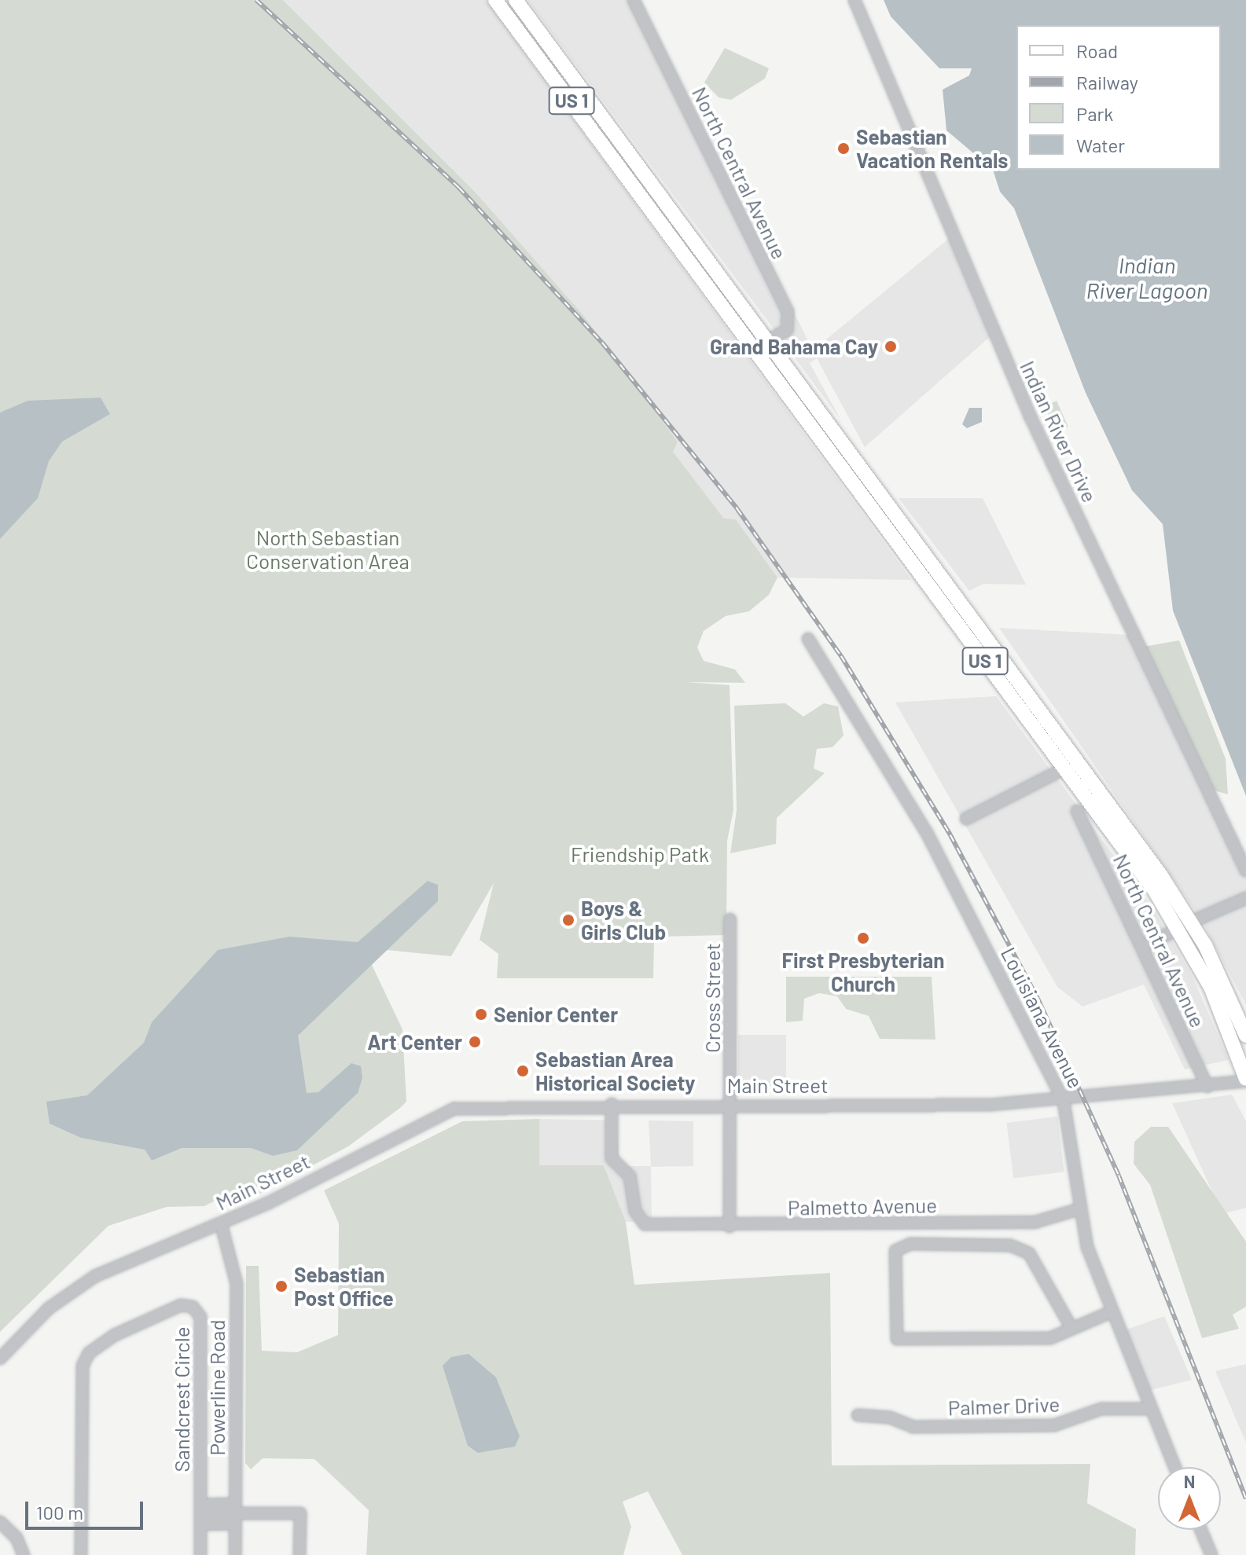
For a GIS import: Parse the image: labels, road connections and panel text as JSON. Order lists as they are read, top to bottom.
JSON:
{
  "streets": {
    "main road": ["US 1"],
    "street": [
      "North Central Avenue",
      "Indian River Drive",
      "Cross Street",
      "Louisiana Avenue",
      "Main Street",
      "Palmetto Avenue",
      "Powerline Road",
      "Sandcrest Circle",
      "Palmer Drive"
    ]
  },
  "crossings": [
    ["US 1", "North Central Avenue"],
    ["US 1", "Main Street"],
    ["North Central Avenue", "Main Street"],
    ["Cross Street", "Main Street"],
    ["Cross Street", "Palmetto Avenue"],
    ["Louisiana Avenue", "Main Street"],
    ["Louisiana Avenue", "Palmetto Avenue"],
    ["Louisiana Avenue", "Palmer Drive"],
    ["Main Street", "Palmetto Avenue"],
    ["Main Street", "Powerline Road"]
  ],
  "water": ["Indian River Lagoon"],
  "parks": ["North Sebastian Conservation Area", "Friendship Patk"],
  "places": [
    "Sebastian Vacation Rentals",
    "Grand Bahama Cay",
    "Boys & Girls Club",
    "First Presbyterian Church",
    "Senior Center",
    "Art Center",
    "Sebastian Area Historical Society",
    "Sebastian Post Office"
  ],
  "legend": [
    "Road",
    "Railway",
    "Park",
    "Water"
  ],
  "scale_bar": "100 m",
  "north": "top"
}
